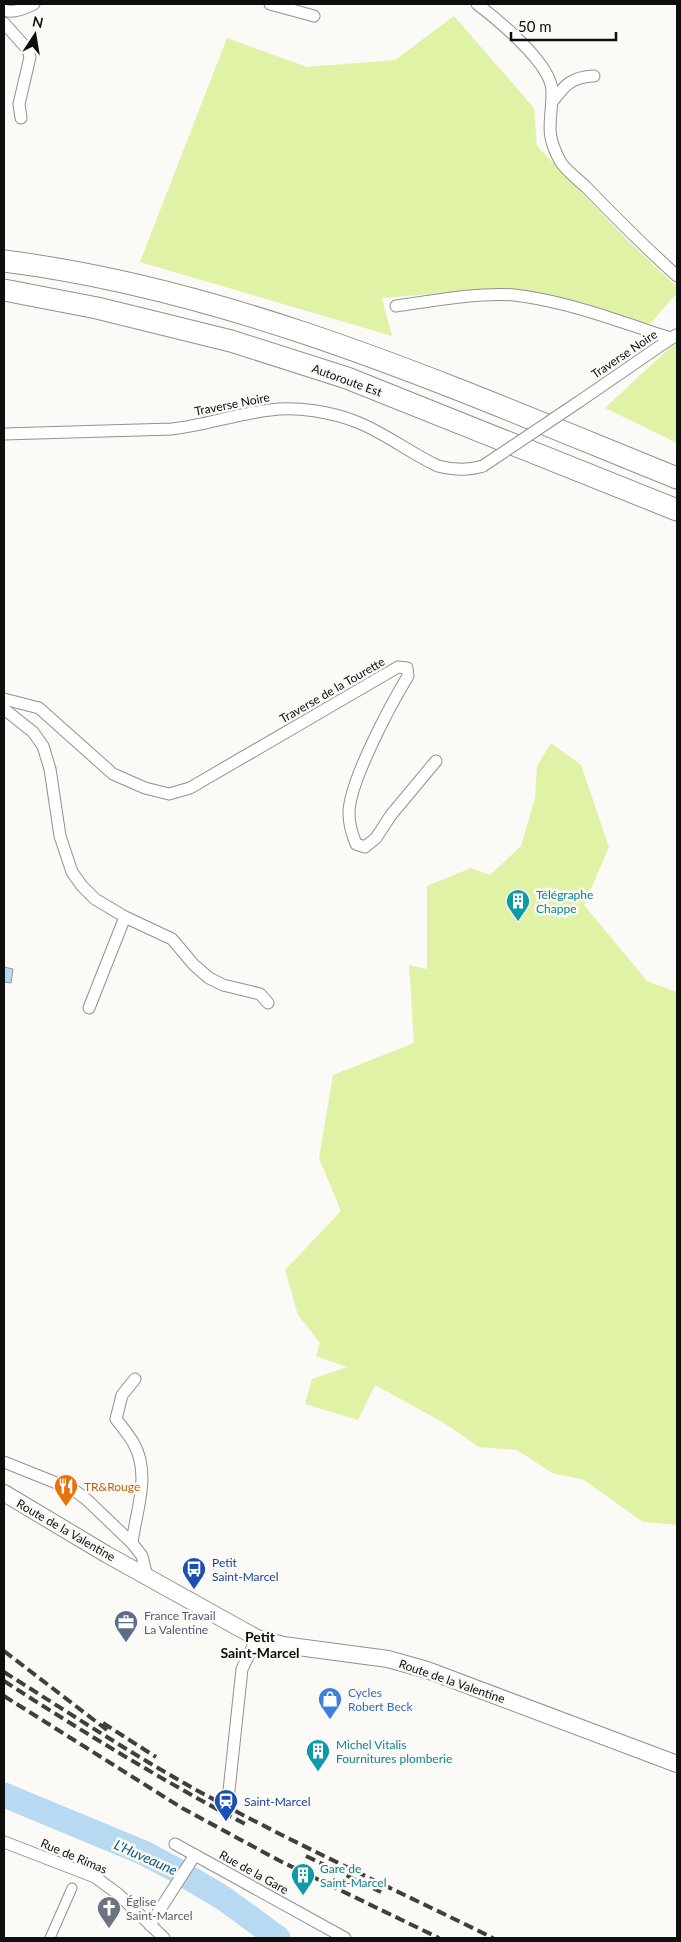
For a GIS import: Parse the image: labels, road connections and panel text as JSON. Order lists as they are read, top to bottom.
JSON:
{
  "streets": {
    "highway": ["Autoroute Est"],
    "main road": ["Route de la Valentine"],
    "street": [
      "Traverse Noire",
      "Traverse de la Tourette",
      "Rue de Rimas",
      "Rue de la Gare"
    ]
  },
  "districts": ["Petit Saint-Marcel"],
  "water": ["L'Huveaune"],
  "places": {
    "building": ["Télégraphe Chappe", "Michel Vitalis Fournitures plomberie", "Gare de Saint-Marcel"],
    "restaurant": ["TR&Rouge"],
    "bus stop": ["Petit Saint-Marcel"],
    "office": ["France Travail La Valentine"],
    "shop": ["Cycles Robert Beck"],
    "station": ["Saint-Marcel"],
    "church": ["Église Saint-Marcel"]
  },
  "scale_bar": "50 m",
  "north": "top"
}
